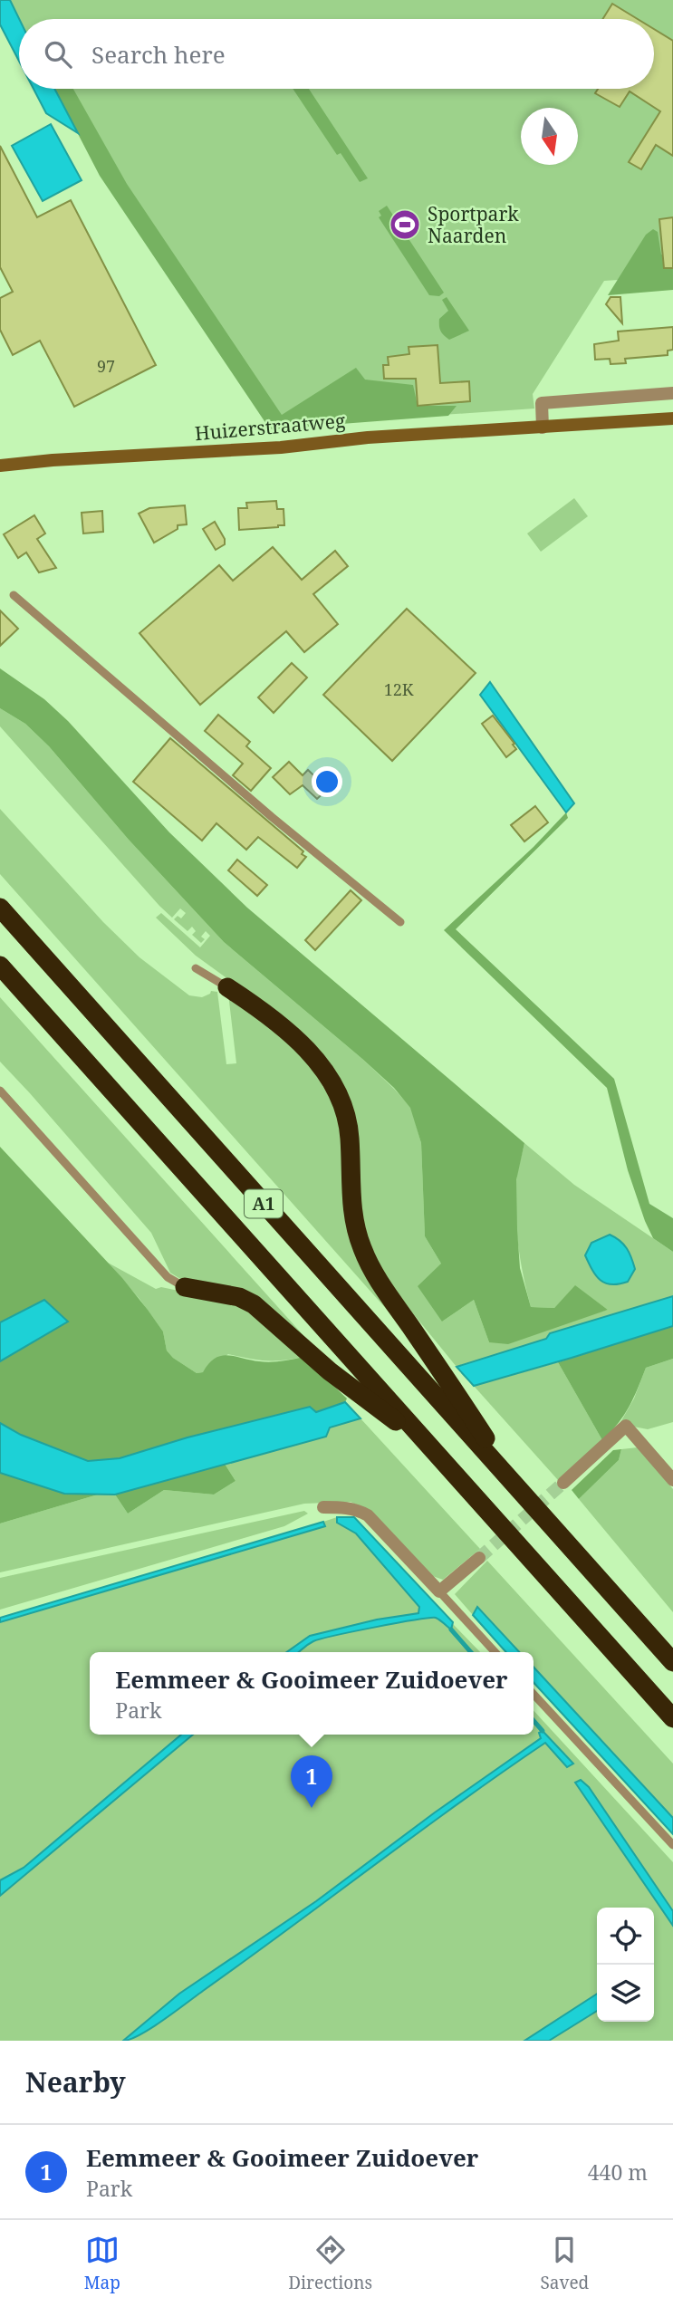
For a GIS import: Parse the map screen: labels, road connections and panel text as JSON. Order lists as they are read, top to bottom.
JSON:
{
  "streets": {
    "highway": ["A1"],
    "street": ["Huizerstraatweg"]
  },
  "places": {
    "sports": ["Sportpark Naarden"]
  },
  "house_numbers": ["97", "12K"],
  "north": "bottom",
  "page": {
    "search": "Search here",
    "popup": ["Eemmeer & Gooimeer Zuidoever", "Park"],
    "pins": "1",
    "heading": "Nearby",
    "list": [
      {
        "mark": "1",
        "name": "Eemmeer & Gooimeer Zuidoever",
        "note": "Park",
        "value": "440 m"
      }
    ],
    "nav": ["Map", "Directions", "Saved"]
  }
}
